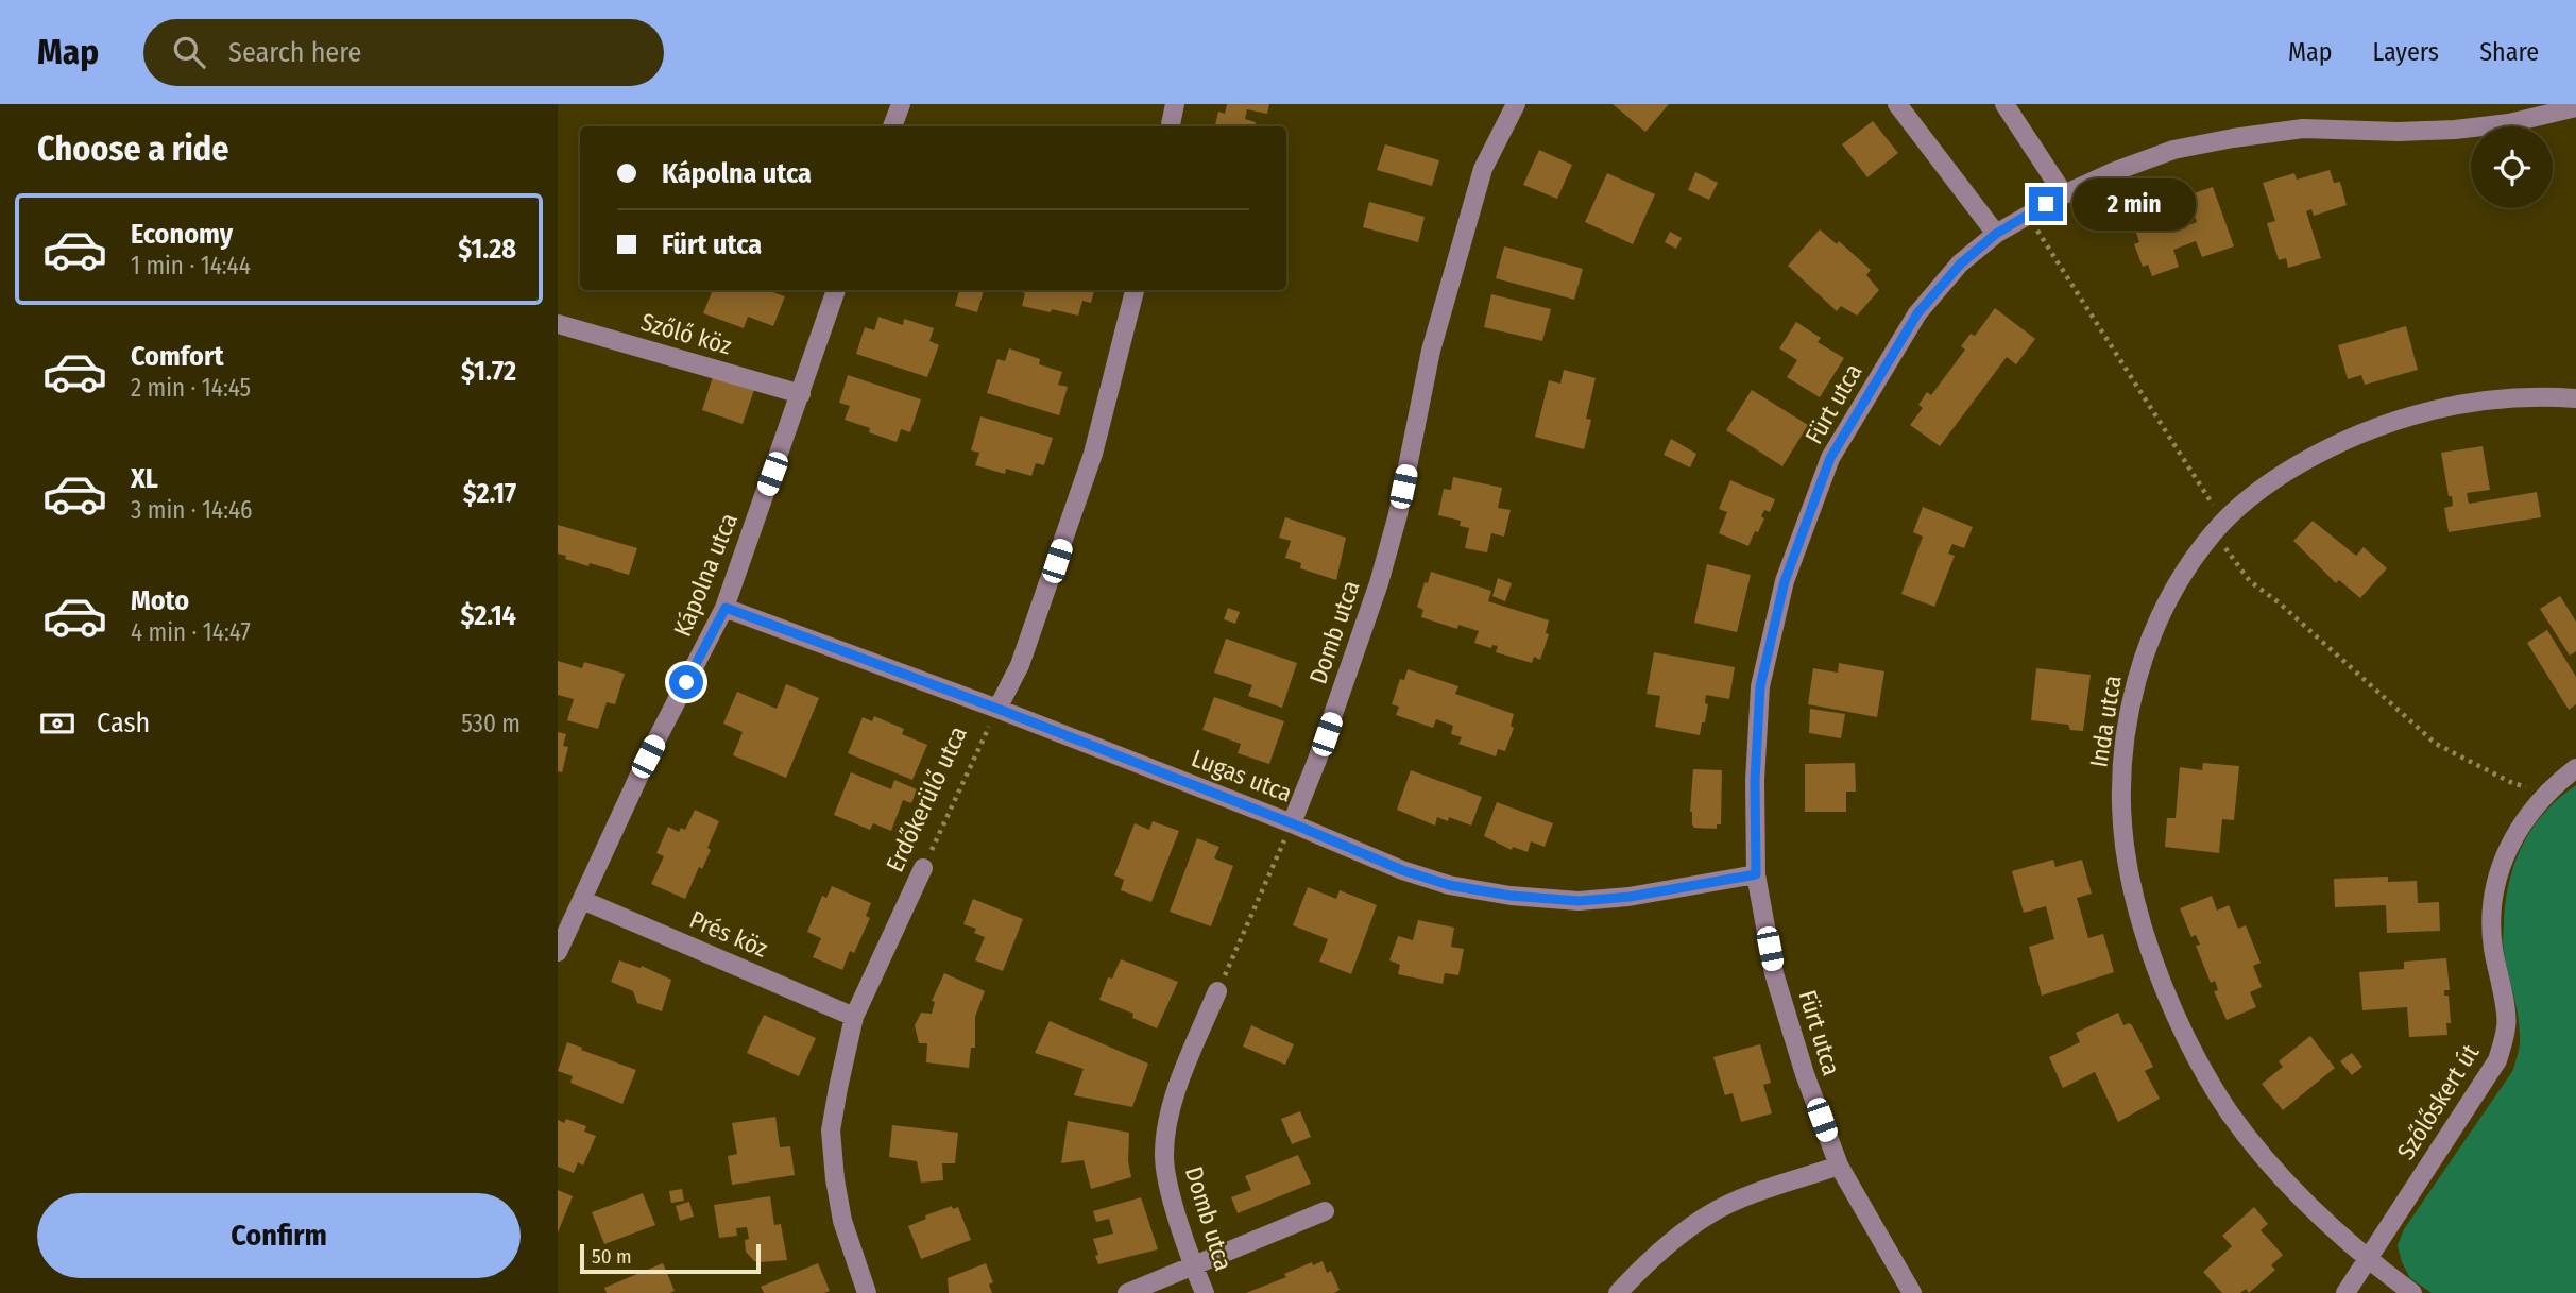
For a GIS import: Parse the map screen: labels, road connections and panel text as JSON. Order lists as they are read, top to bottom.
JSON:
{
  "streets": {
    "street": [
      "Szőlő köz",
      "Fürt utca",
      "Kápolna utca",
      "Domb utca",
      "Inda utca",
      "Lugas utca",
      "Erdőkerülő utca",
      "Prés köz",
      "Szőlőskert út"
    ]
  },
  "crossings": [
    ["Szőlő köz", "Kápolna utca"],
    ["Fürt utca", "Lugas utca"],
    ["Kápolna utca", "Lugas utca"],
    ["Kápolna utca", "Prés köz"],
    ["Domb utca", "Lugas utca"],
    ["Inda utca", "Szőlőskert út"],
    ["Lugas utca", "Erdőkerülő utca"],
    ["Erdőkerülő utca", "Prés köz"]
  ],
  "scale_bar": "50 m",
  "page": {
    "header": "Map",
    "search": "Search here",
    "nav": ["Map", "Layers", "Share"],
    "heading": "Choose a ride",
    "banner": ["Kápolna utca", "Fürt utca"],
    "bubble": "2 min",
    "list": [
      {
        "name": "Economy",
        "note": "1 min · 14:44",
        "value": "$1.28"
      },
      {
        "name": "Comfort",
        "note": "2 min · 14:45",
        "value": "$1.72"
      },
      {
        "name": "XL",
        "note": "3 min · 14:46",
        "value": "$2.17"
      },
      {
        "name": "Moto",
        "note": "4 min · 14:47",
        "value": "$2.14"
      }
    ],
    "pay": ["Cash", "530 m"],
    "buttons": "Confirm",
    "scale": "50 m"
  }
}
